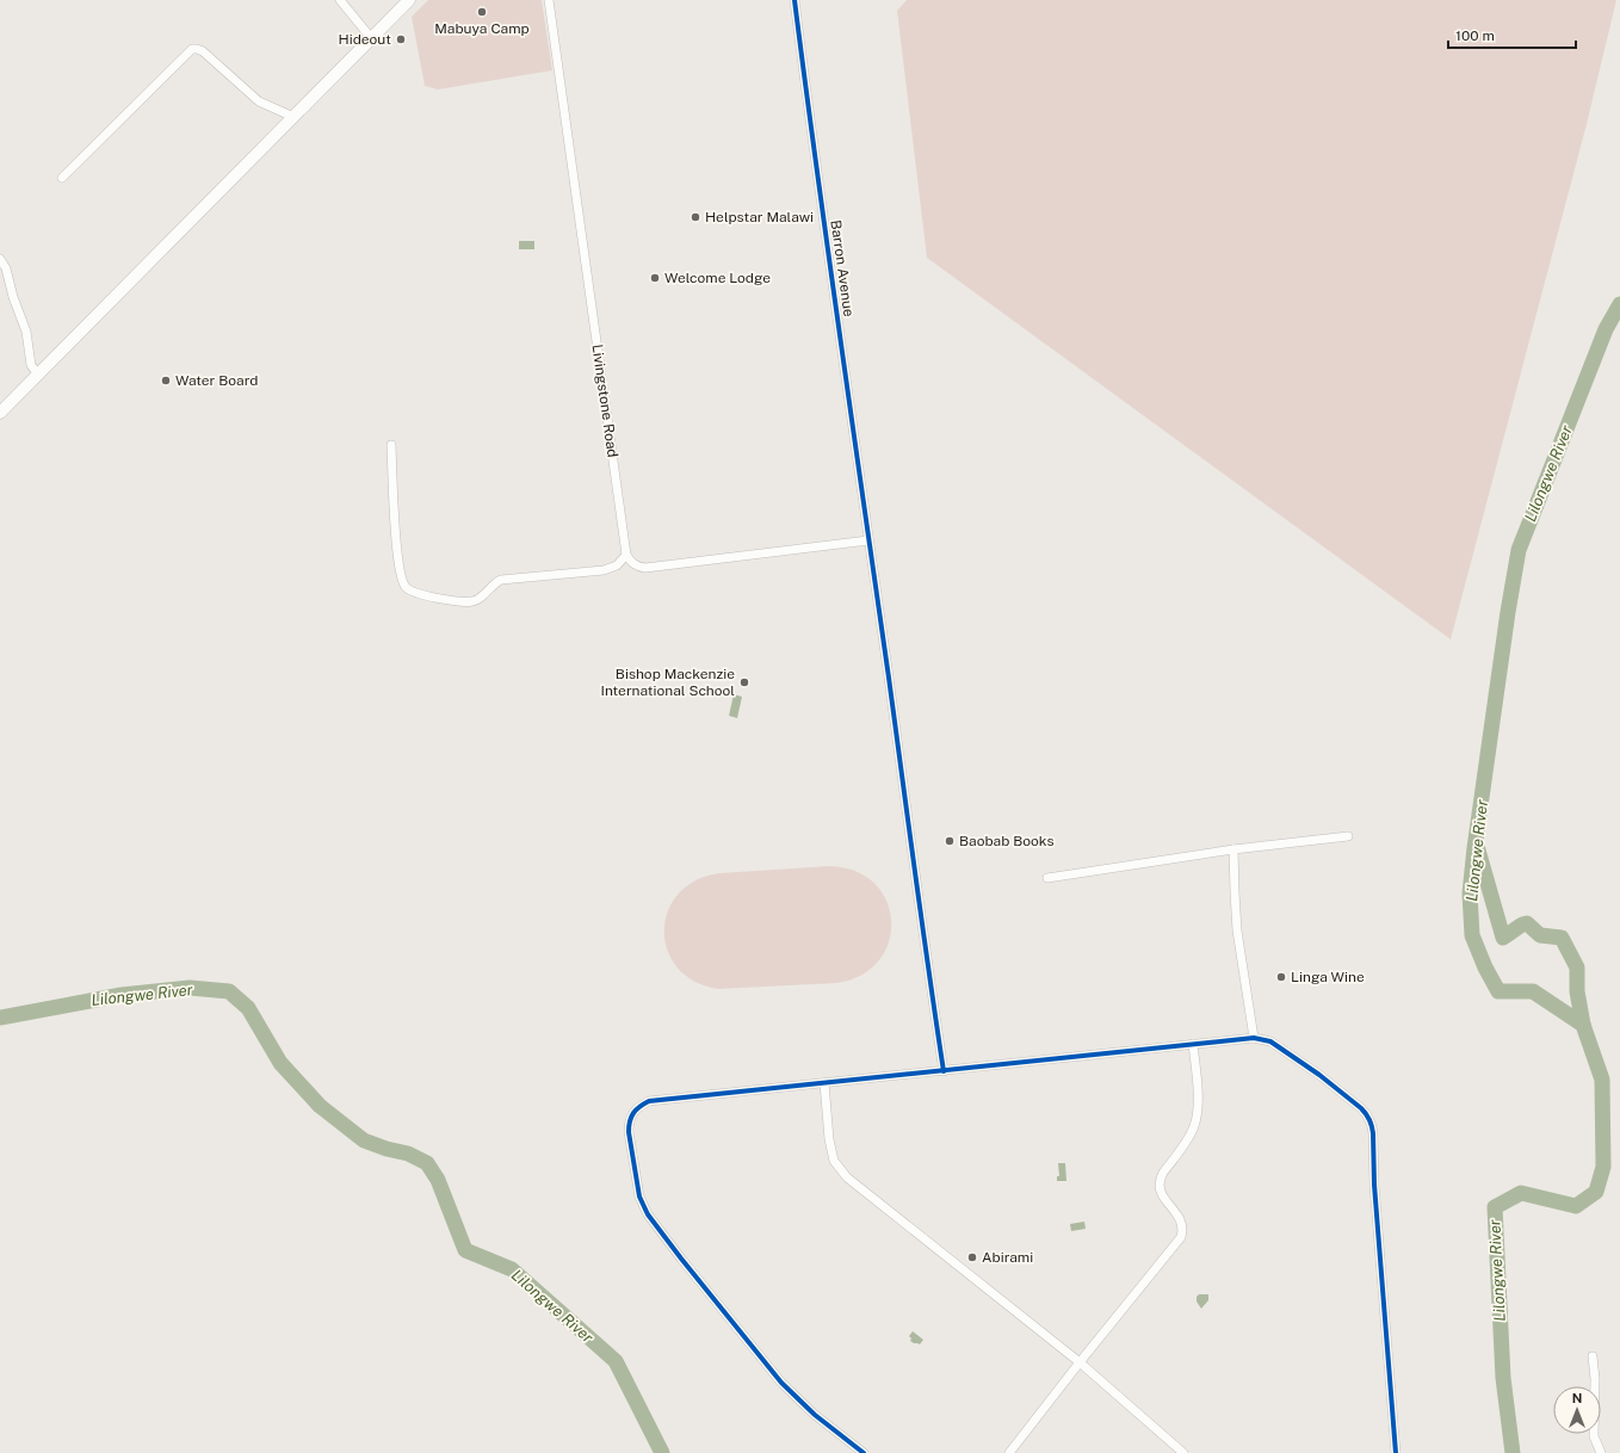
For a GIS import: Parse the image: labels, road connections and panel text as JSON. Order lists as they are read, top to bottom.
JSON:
{
  "streets": {
    "street": ["Barron Avenue", "Livingstone Road"]
  },
  "water": ["Lilongwe River"],
  "places": [
    "Mabuya Camp",
    "Hideout",
    "Helpstar Malawi",
    "Welcome Lodge",
    "Water Board",
    "Bishop Mackenzie International School",
    "Baobab Books",
    "Linga Wine",
    "Abirami"
  ],
  "scale_bar": "100 m",
  "north": "top"
}
